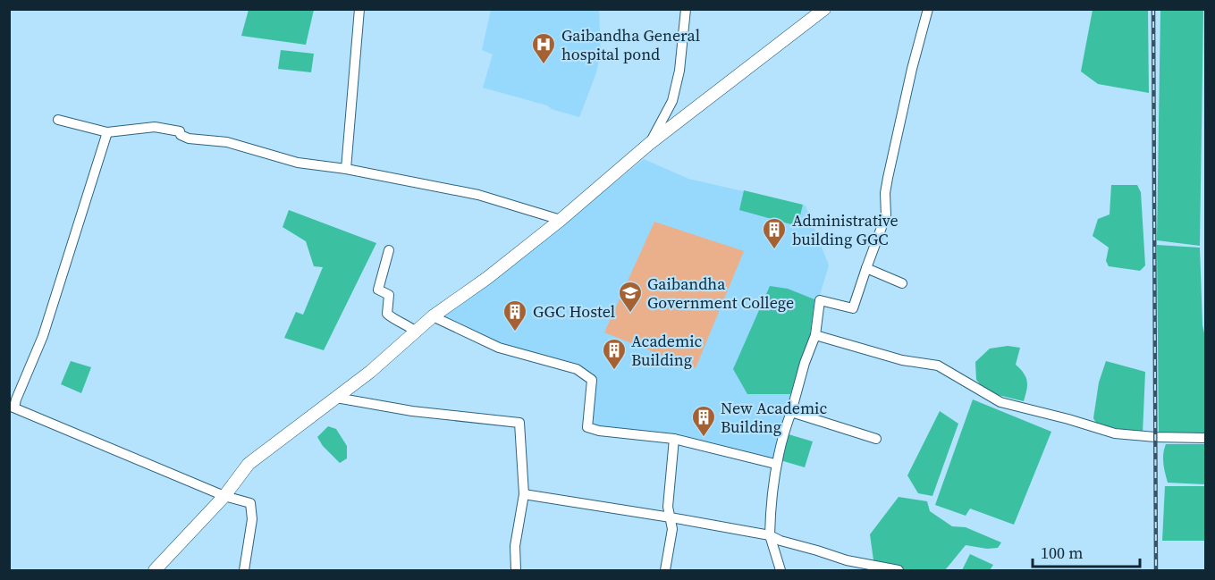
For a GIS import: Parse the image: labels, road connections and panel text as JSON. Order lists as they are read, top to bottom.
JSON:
{
  "places": {
    "hospital": ["Gaibandha General hospital pond"],
    "building": [
      "Administrative building GGC",
      "GGC Hostel",
      "Academic Building",
      "New Academic Building"
    ],
    "school or university": ["Gaibandha Government College"]
  },
  "scale_bar": "100 m"
}
